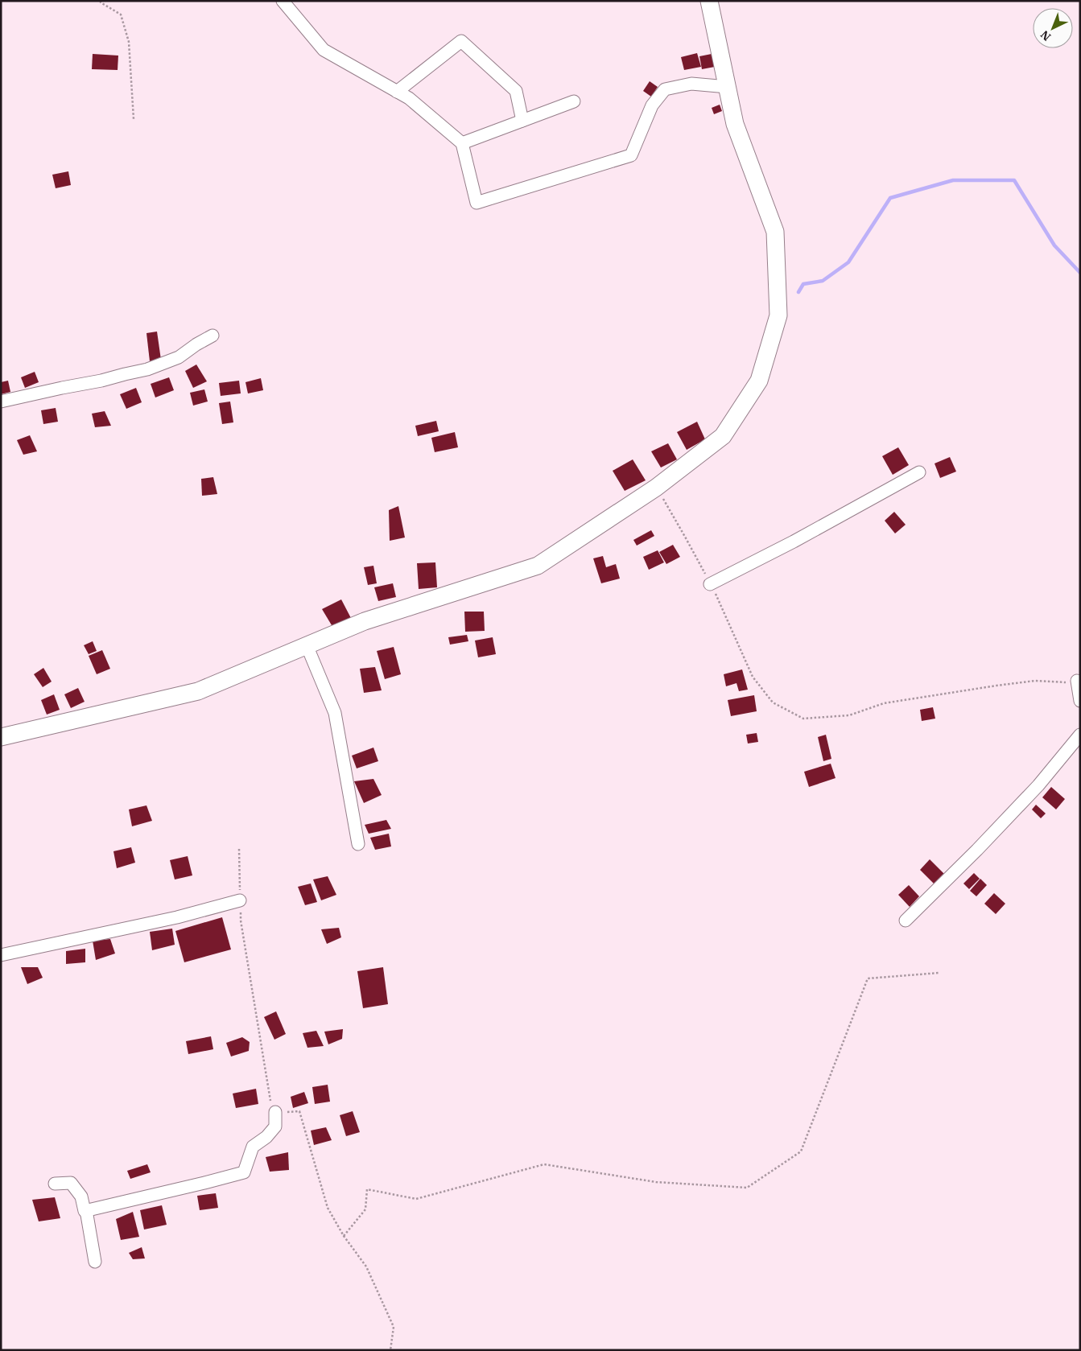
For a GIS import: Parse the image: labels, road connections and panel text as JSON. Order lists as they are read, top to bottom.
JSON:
{
  "north": "bottom left"
}
